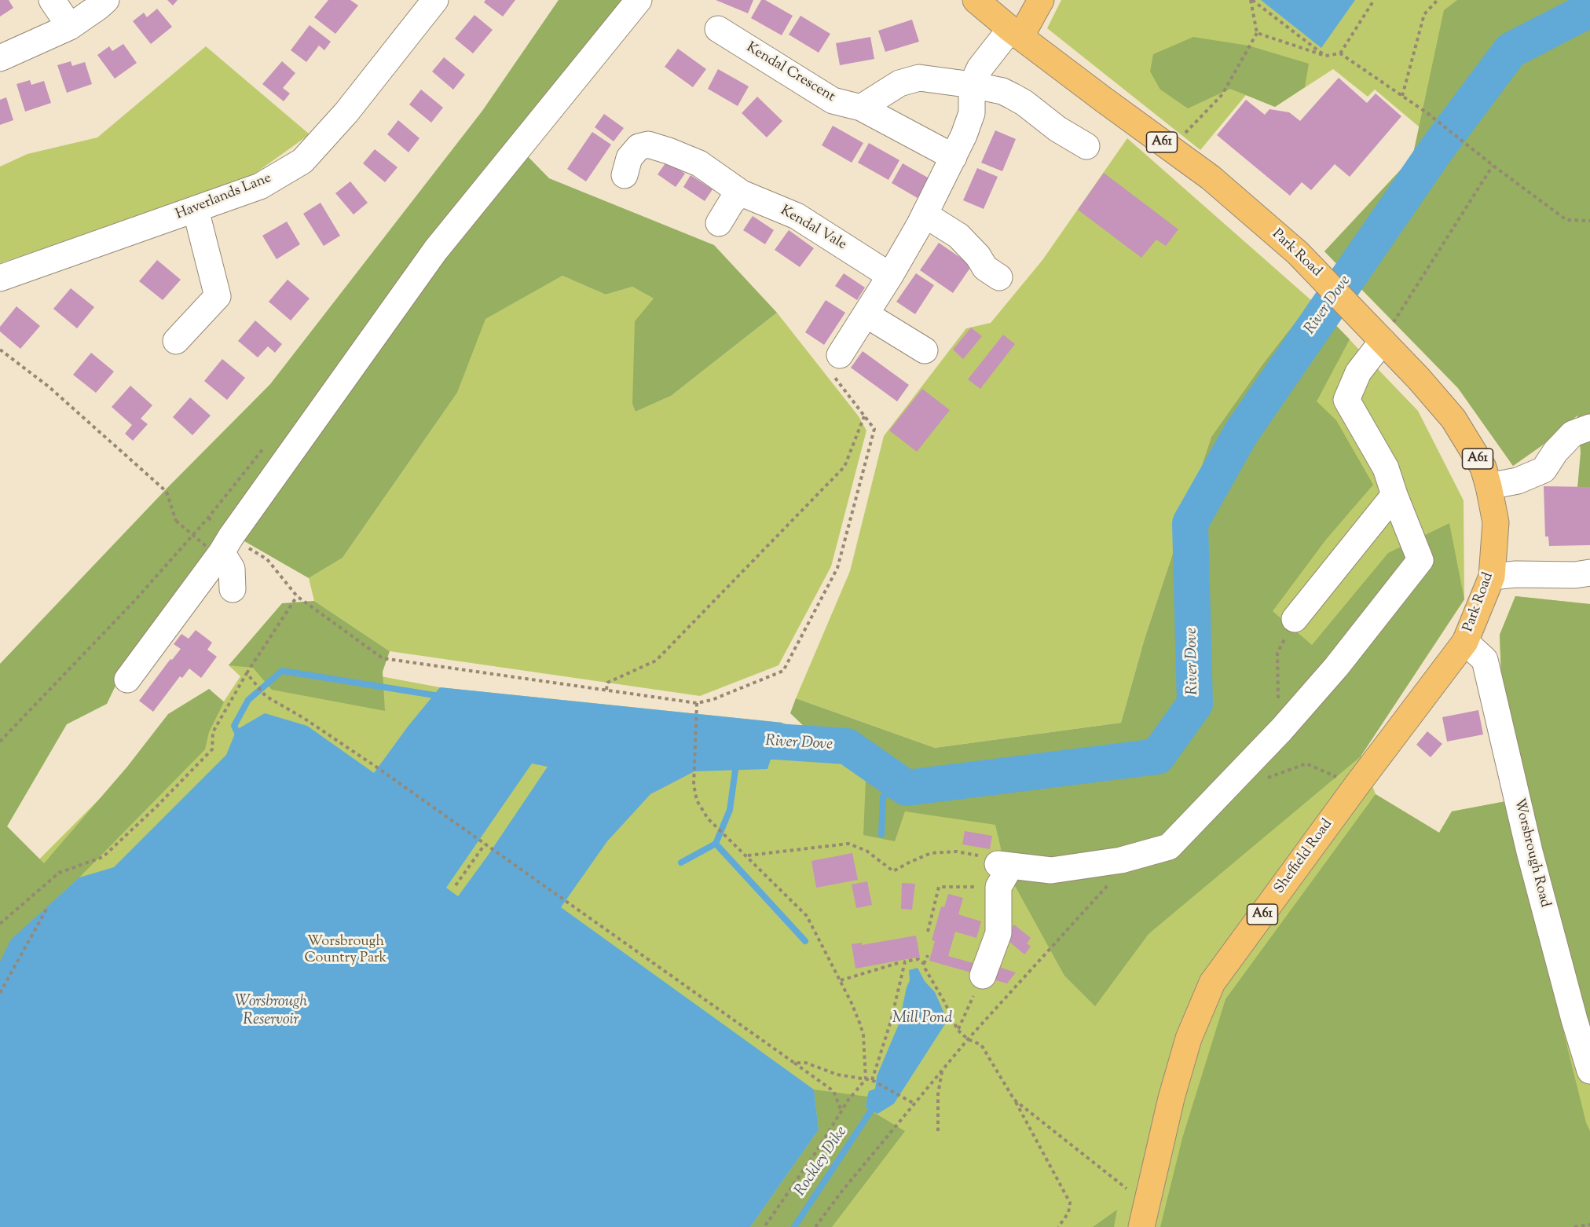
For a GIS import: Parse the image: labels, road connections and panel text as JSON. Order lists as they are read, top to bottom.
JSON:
{
  "streets": {
    "main road": ["A61", "Park Road", "Sheffield Road"],
    "street": [
      "Kendal Crescent",
      "Haverlands Lane",
      "Kendal Vale",
      "Worsbrough Road"
    ]
  },
  "crossings": [
    ["Park Road", "Worsbrough Road"],
    ["Park Road", "Sheffield Road"],
    ["Worsbrough Road", "Sheffield Road"]
  ],
  "water": [
    "River Dove",
    "Worsbrough Reservoir",
    "Mill Pond",
    "Rockley Dike"
  ],
  "parks": ["Worsbrough Country Park"]
}
